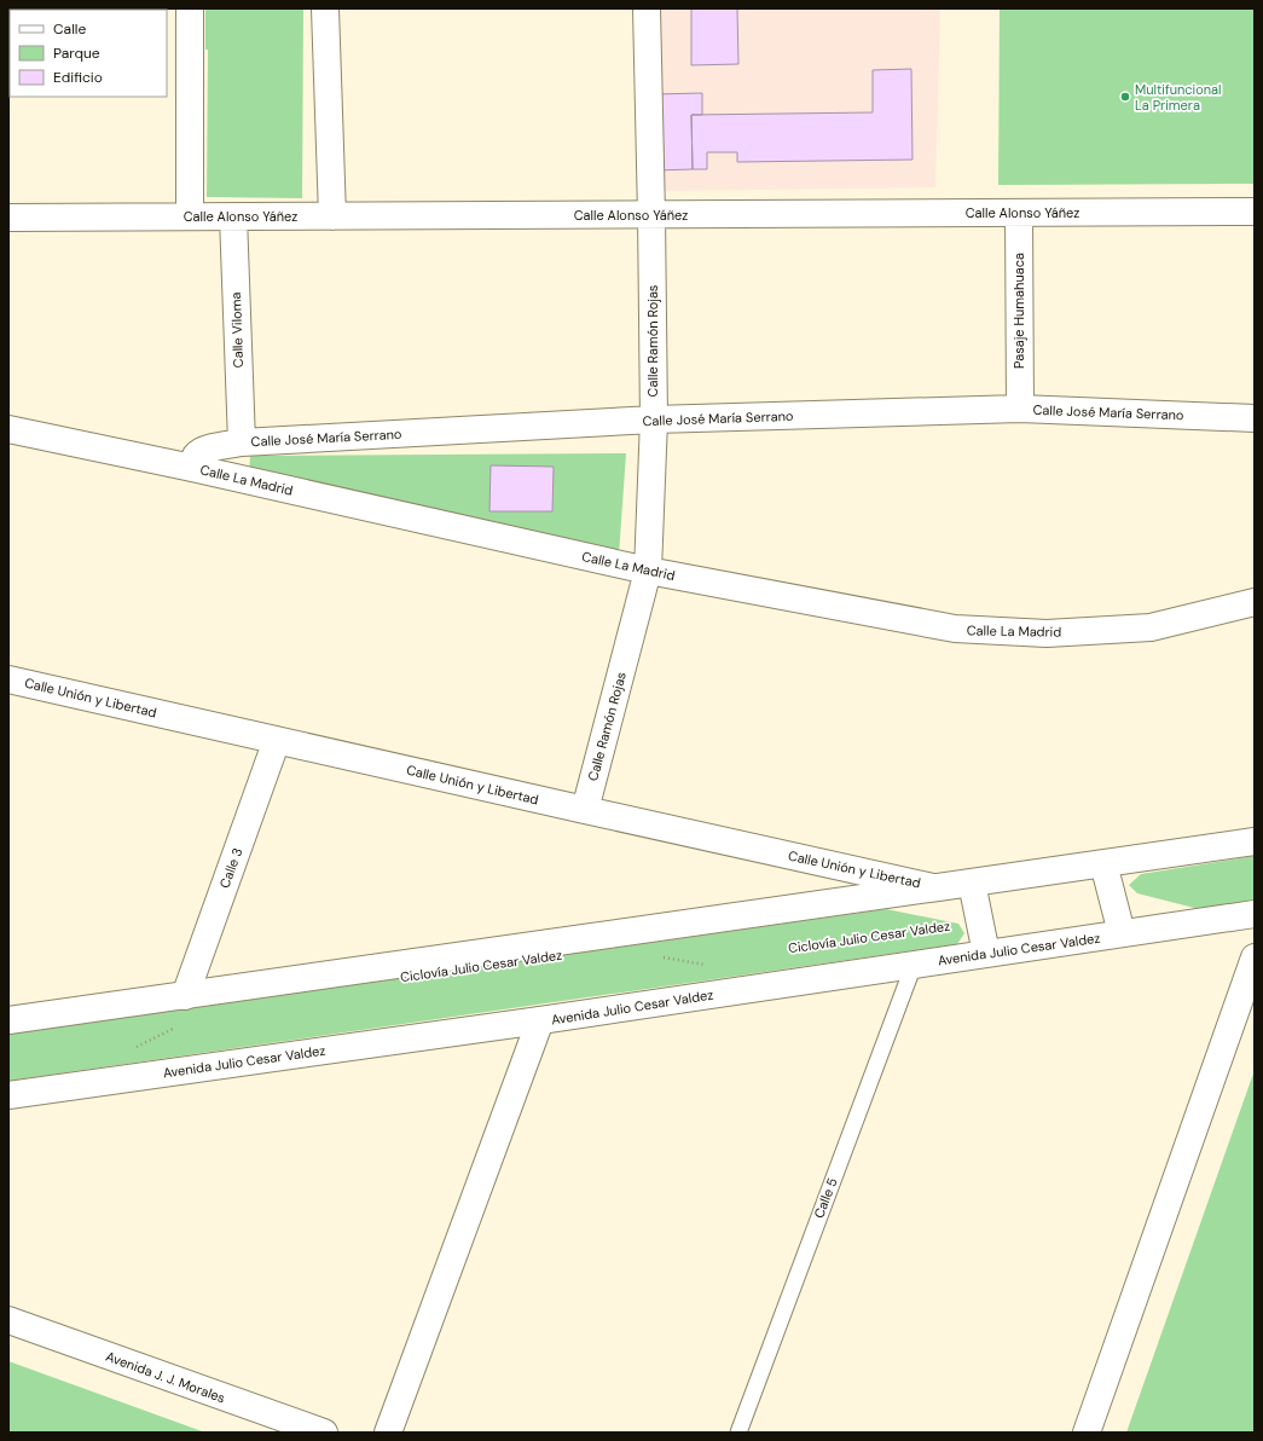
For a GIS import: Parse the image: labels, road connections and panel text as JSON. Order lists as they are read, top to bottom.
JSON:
{
  "streets": {
    "street": [
      "Calle Alonso Yáñez",
      "Pasaje Humahuaca",
      "Calle Viloma",
      "Calle Ramón Rojas",
      "Calle José María Serrano",
      "Calle La Madrid",
      "Calle Unión y Libertad",
      "Calle 3",
      "Avenida Julio Cesar Valdez",
      "Avenida J. J. Morales"
    ],
    "lane": ["Calle 5"]
  },
  "crossings": [
    ["Calle Alonso Yáñez", "Pasaje Humahuaca"],
    ["Calle Alonso Yáñez", "Calle Viloma"],
    ["Calle Alonso Yáñez", "Calle Ramón Rojas"],
    ["Pasaje Humahuaca", "Calle José María Serrano"],
    ["Calle Viloma", "Calle José María Serrano"],
    ["Calle Ramón Rojas", "Calle José María Serrano"],
    ["Calle Ramón Rojas", "Calle La Madrid"],
    ["Calle Ramón Rojas", "Calle Unión y Libertad"],
    ["Calle José María Serrano", "Calle La Madrid"],
    ["Calle Unión y Libertad", "Calle 3"],
    ["Avenida Julio Cesar Valdez", "Calle 5"]
  ],
  "places": ["Multifuncional La Primera"],
  "legend": ["Calle", "Parque", "Edificio"]
}
